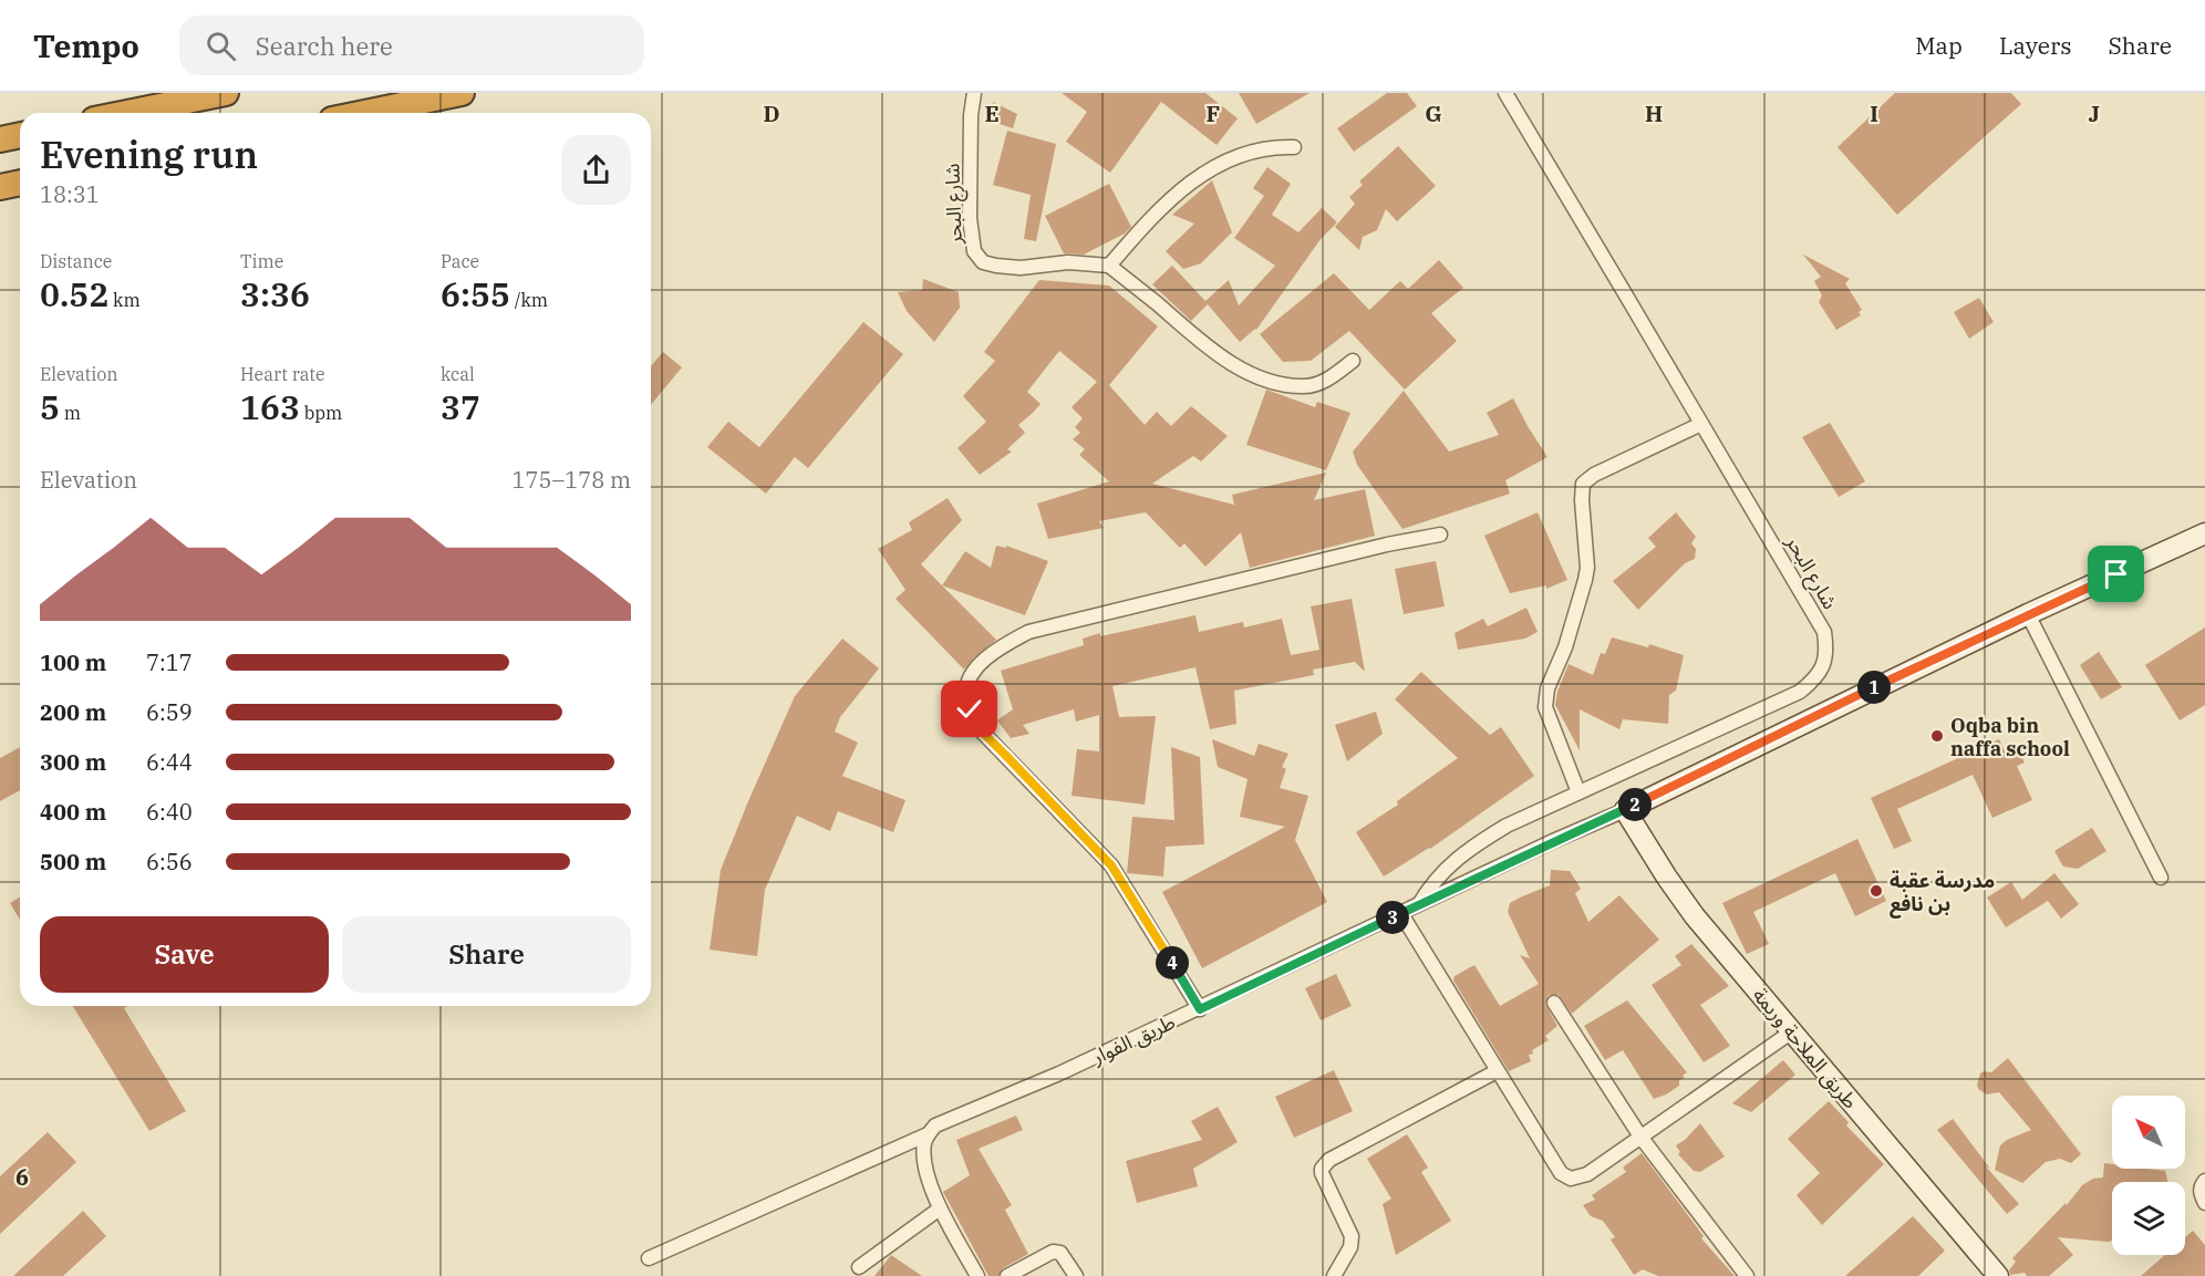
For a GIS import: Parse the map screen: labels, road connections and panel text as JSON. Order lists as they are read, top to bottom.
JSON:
{
  "streets": {
    "street": ["شارع البحر", "طريق الفوار", "طريق الملاحة وريمة"]
  },
  "crossings": [
    ["شارع البحر", "طريق الفوار"],
    ["طريق الفوار", "طريق الملاحة وريمة"]
  ],
  "places": ["Oqba bin naffa school", "مدرسة عقبة بن نافع"],
  "north": "top left",
  "page": {
    "header": "Tempo",
    "search": "Search here",
    "nav": ["Map", "Layers", "Share"],
    "heading": ["Evening run", "18:31"],
    "stats": [
      ["Distance", "0.52 km"],
      ["Time", "3:36"],
      ["Pace", "6:55 /km"],
      ["Elevation", "5 m"],
      ["Heart rate", "163 bpm"],
      ["kcal", "37"]
    ],
    "chart": ["Elevation", "175–178 m"],
    "list": [
      {
        "name": "100 m",
        "note": "7:17"
      },
      {
        "name": "200 m",
        "note": "6:59"
      },
      {
        "name": "300 m",
        "note": "6:44"
      },
      {
        "name": "400 m",
        "note": "6:40"
      },
      {
        "name": "500 m",
        "note": "6:56"
      }
    ],
    "pins": [
      "1",
      "2",
      "3",
      "4"
    ],
    "buttons": ["Save", "Share"]
  },
  "grid": {
    "columns": [
      "D",
      "E",
      "F",
      "G",
      "H",
      "I",
      "J"
    ],
    "rows": ["6"]
  }
}
